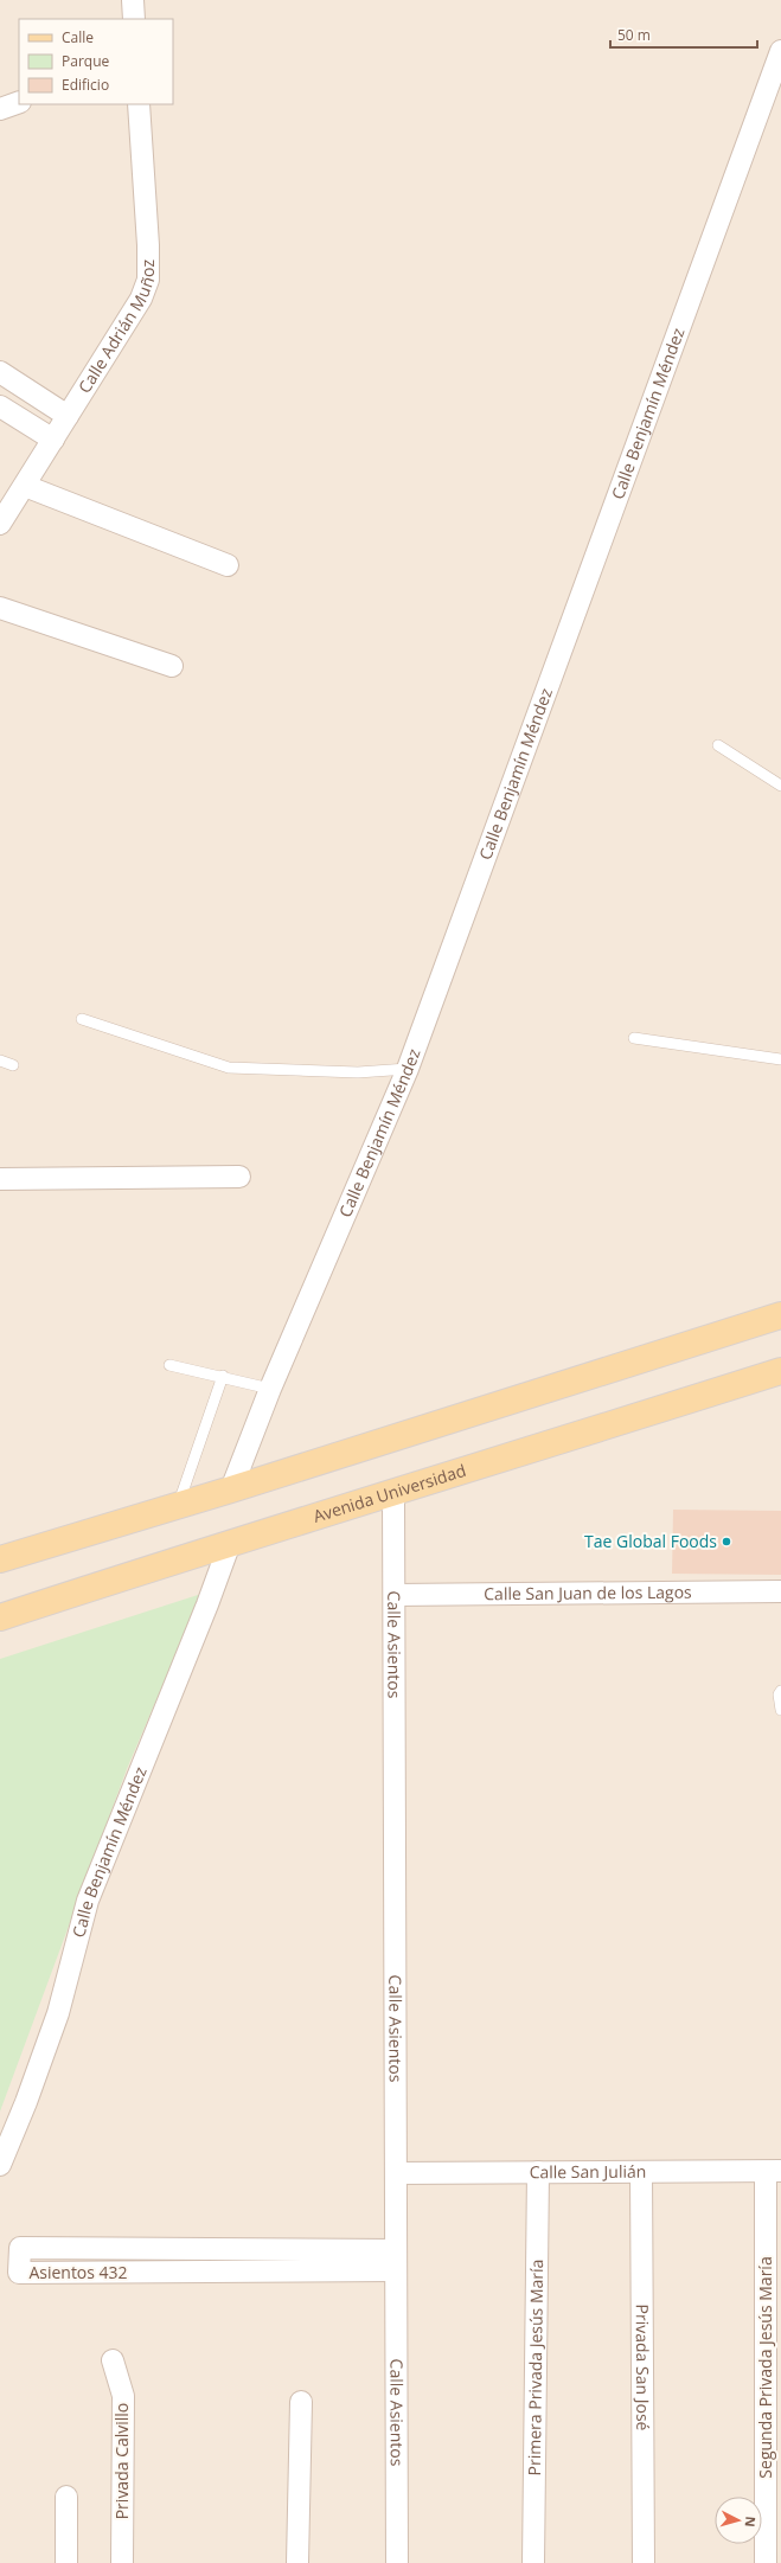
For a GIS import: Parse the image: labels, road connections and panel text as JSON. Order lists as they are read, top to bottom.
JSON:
{
  "streets": {
    "main road": ["Avenida Universidad"],
    "street": [
      "Calle Adrián Muñoz",
      "Calle Benjamín Méndez",
      "Calle San Juan de los Lagos",
      "Calle Asientos",
      "Calle San Julián",
      "Asientos 432",
      "Primera Privada Jesús María",
      "Privada San José",
      "Segunda Privada Jesús María",
      "Privada Calvillo"
    ]
  },
  "crossings": [
    ["Calle Benjamín Méndez", "Avenida Universidad"],
    ["Avenida Universidad", "Calle Asientos"],
    ["Calle San Juan de los Lagos", "Calle Asientos"],
    ["Calle Asientos", "Calle San Julián"],
    ["Calle Asientos", "Asientos 432"],
    ["Calle San Julián", "Primera Privada Jesús María"],
    ["Calle San Julián", "Privada San José"],
    ["Calle San Julián", "Segunda Privada Jesús María"]
  ],
  "places": ["Tae Global Foods"],
  "legend": ["Calle", "Parque", "Edificio"],
  "scale_bar": "50 m",
  "north": "right"
}
